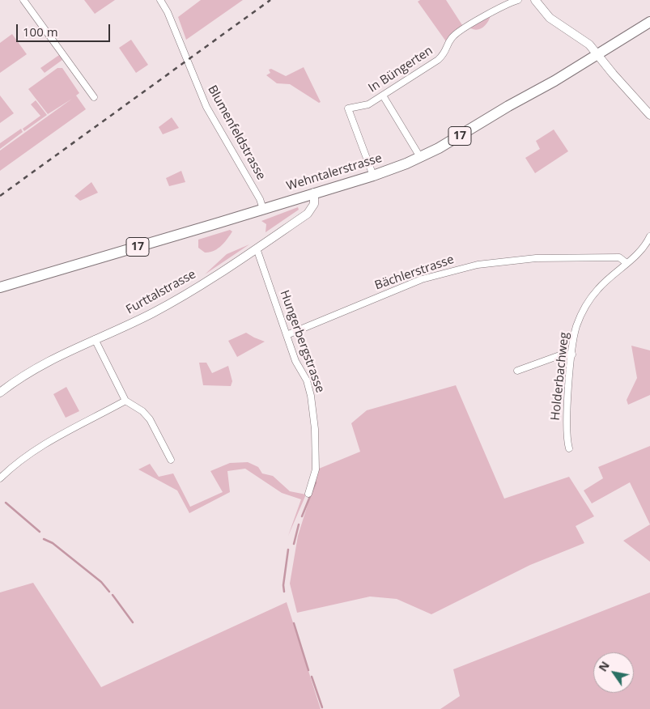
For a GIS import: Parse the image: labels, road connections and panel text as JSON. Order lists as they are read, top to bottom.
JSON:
{
  "streets": {
    "main road": ["17", "Wehntalerstrasse"],
    "street": [
      "In Büngerten",
      "Blumenfeldstrasse",
      "Bächlerstrasse",
      "Furttalstrasse",
      "Hungerbergstrasse",
      "Holderbachweg"
    ]
  },
  "crossings": [
    ["In Büngerten", "Wehntalerstrasse"],
    ["Blumenfeldstrasse", "Wehntalerstrasse"],
    ["Wehntalerstrasse", "Furttalstrasse"],
    ["Bächlerstrasse", "Hungerbergstrasse"],
    ["Bächlerstrasse", "Holderbachweg"],
    ["Furttalstrasse", "Hungerbergstrasse"]
  ],
  "scale_bar": "100 m",
  "north": "top left"
}
